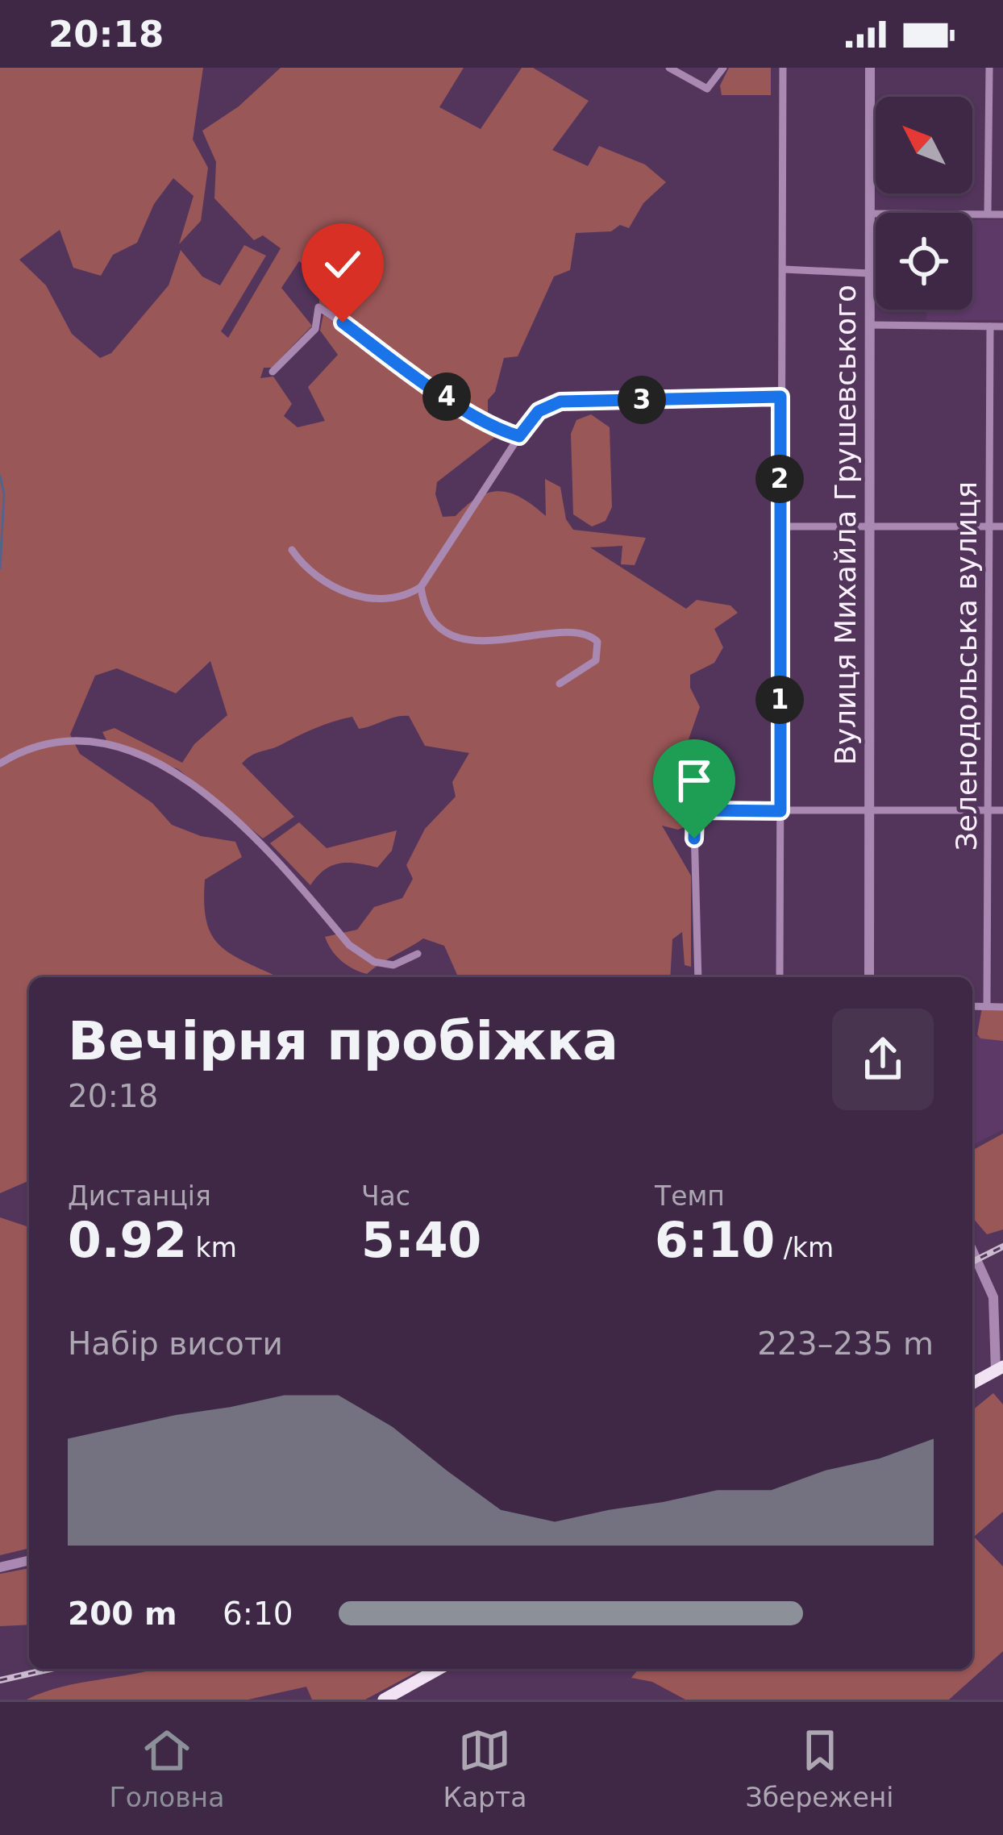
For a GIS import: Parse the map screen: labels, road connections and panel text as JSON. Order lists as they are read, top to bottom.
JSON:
{
  "streets": {
    "street": ["Вулиця Михайла Грушевського", "Зеленодольська вулиця"]
  },
  "north": "top left",
  "page": {
    "status": "20:18",
    "pins": [
      "4",
      "3",
      "2",
      "1"
    ],
    "heading": ["Вечірня пробіжка", "20:18"],
    "stats": [
      ["Дистанція", "0.92 km"],
      ["Час", "5:40"],
      ["Темп", "6:10 /km"]
    ],
    "chart": ["Набір висоти", "223–235 m"],
    "list": [
      {
        "name": "200 m",
        "note": "6:10"
      }
    ],
    "tabs": ["Головна", "Карта", "Збережені"]
  }
}
